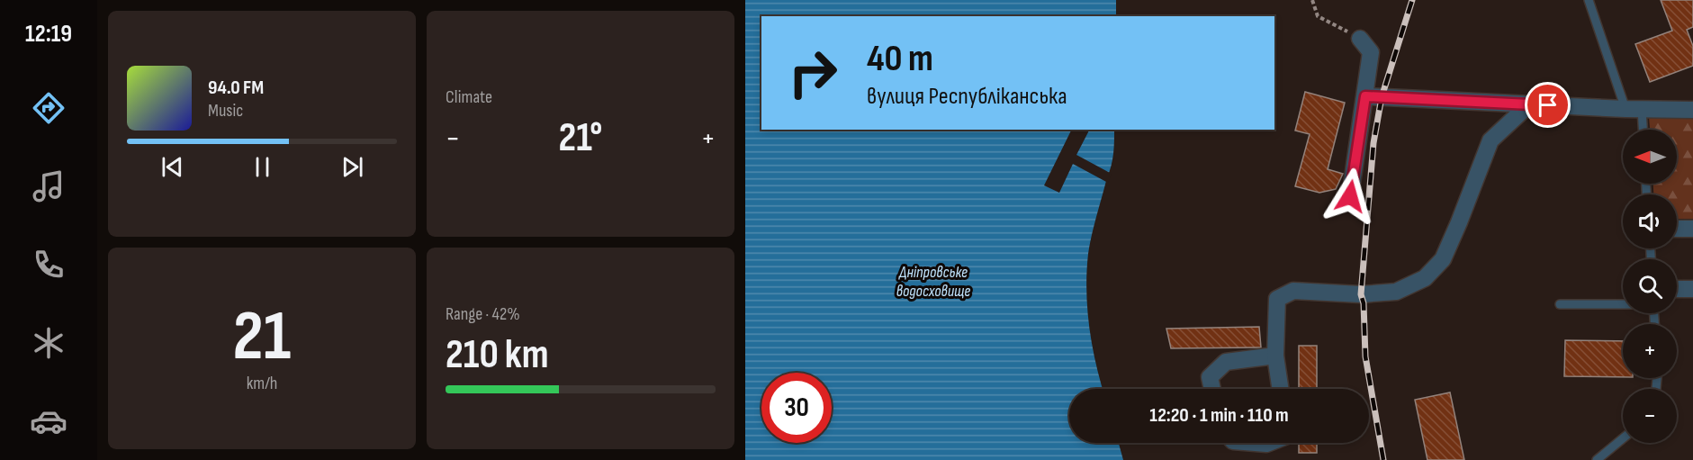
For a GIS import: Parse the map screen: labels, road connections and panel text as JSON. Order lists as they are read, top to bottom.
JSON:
{
  "water": ["Дніпровське водосховище"],
  "north": "left",
  "page": {
    "tabs": "12:19",
    "tile": [
      "Climate",
      ["21", "km/h"],
      ["Range · 42%", "210 km"]
    ],
    "turn": ["40 m", "вулиця Республіканська"],
    "song": ["94.0 FM", "Music"],
    "heat": ["−", "21°", "+"],
    "map_buttons": ["+", "−"],
    "limit": "30",
    "trip": "12:20 · 1 min · 110 m"
  }
}
